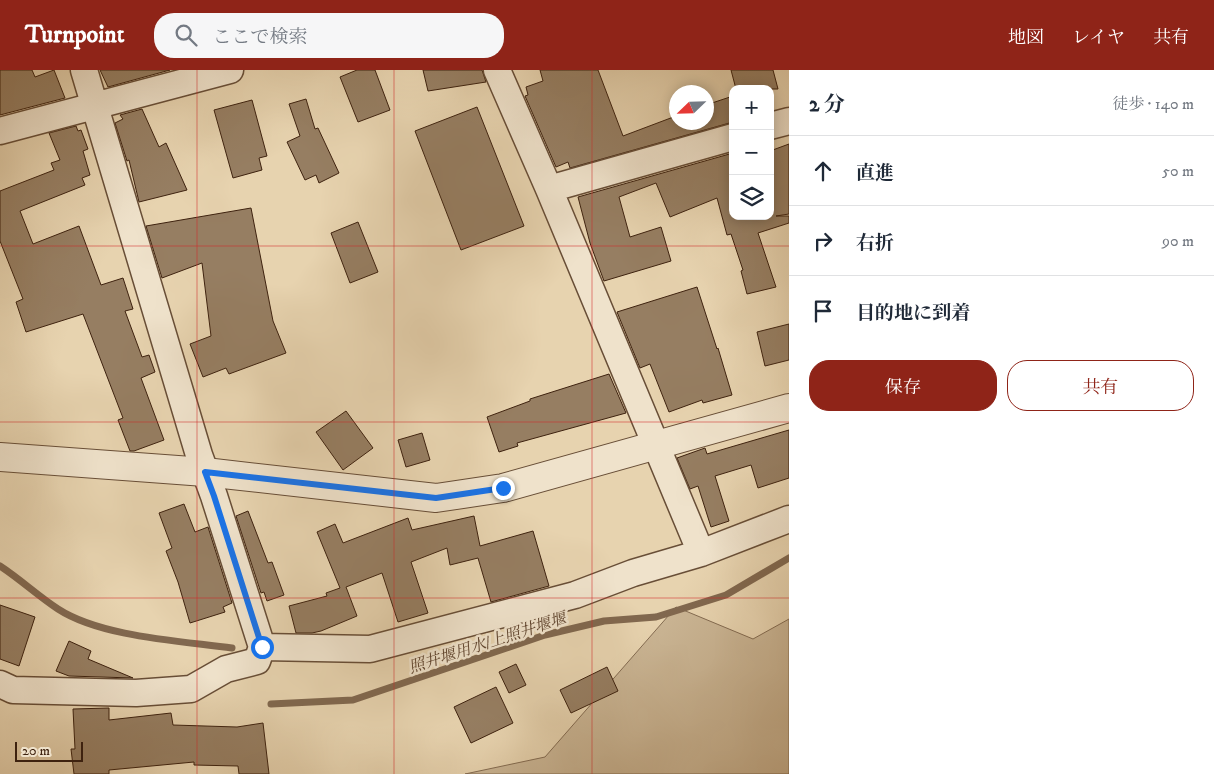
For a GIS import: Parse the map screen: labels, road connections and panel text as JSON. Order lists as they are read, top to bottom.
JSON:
{
  "water": ["照井堰用水/上照井堰堰"],
  "scale_bar": "20 m",
  "north": "bottom left",
  "page": {
    "header": "Turnpoint",
    "search": "ここで検索",
    "nav": ["地図", "レイヤ", "共有"],
    "heading": ["2 分", "徒歩 · 140 m"],
    "map_buttons": ["+", "−"],
    "list": [
      ["直進", "50 m"],
      ["右折", "90 m"],
      "目的地に到着"
    ],
    "buttons": ["保存", "共有"],
    "scale": "20 m"
  }
}
